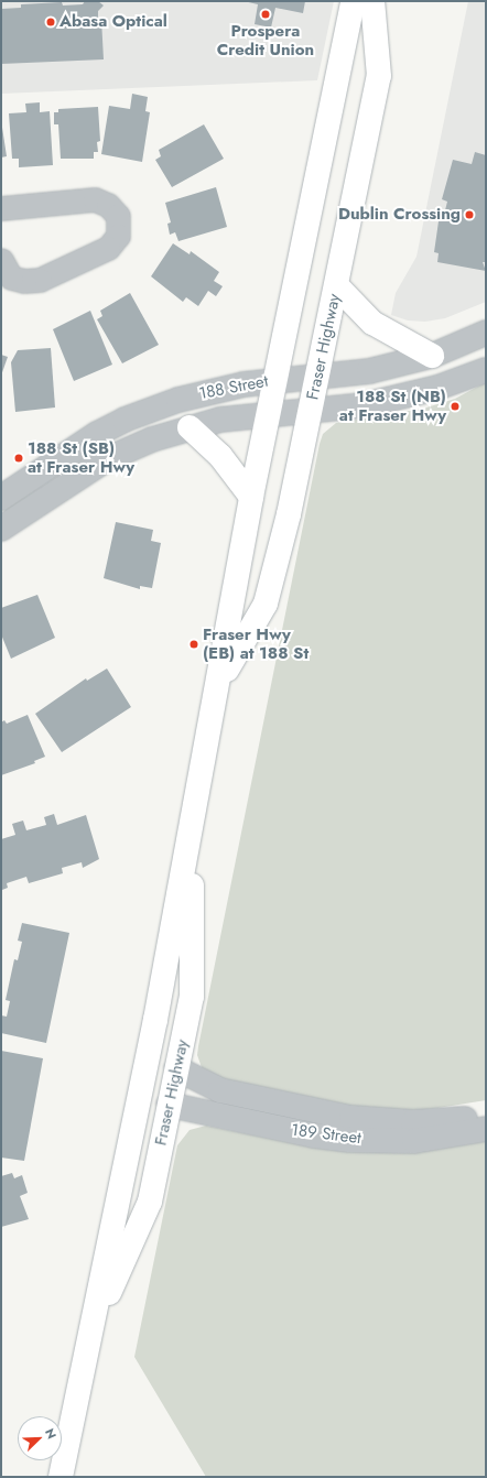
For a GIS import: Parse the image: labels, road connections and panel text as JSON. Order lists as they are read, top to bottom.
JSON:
{
  "streets": {
    "main road": ["Fraser Highway"],
    "street": ["188 Street", "189 Street"]
  },
  "crossings": [
    ["Fraser Highway", "188 Street"],
    ["Fraser Highway", "189 Street"]
  ],
  "places": [
    "Prospera Credit Union",
    "Abasa Optical",
    "Dublin Crossing",
    "188 St (NB) at Fraser Hwy",
    "188 St (SB) at Fraser Hwy",
    "Fraser Hwy (EB) at 188 St"
  ],
  "north": "top right"
}
